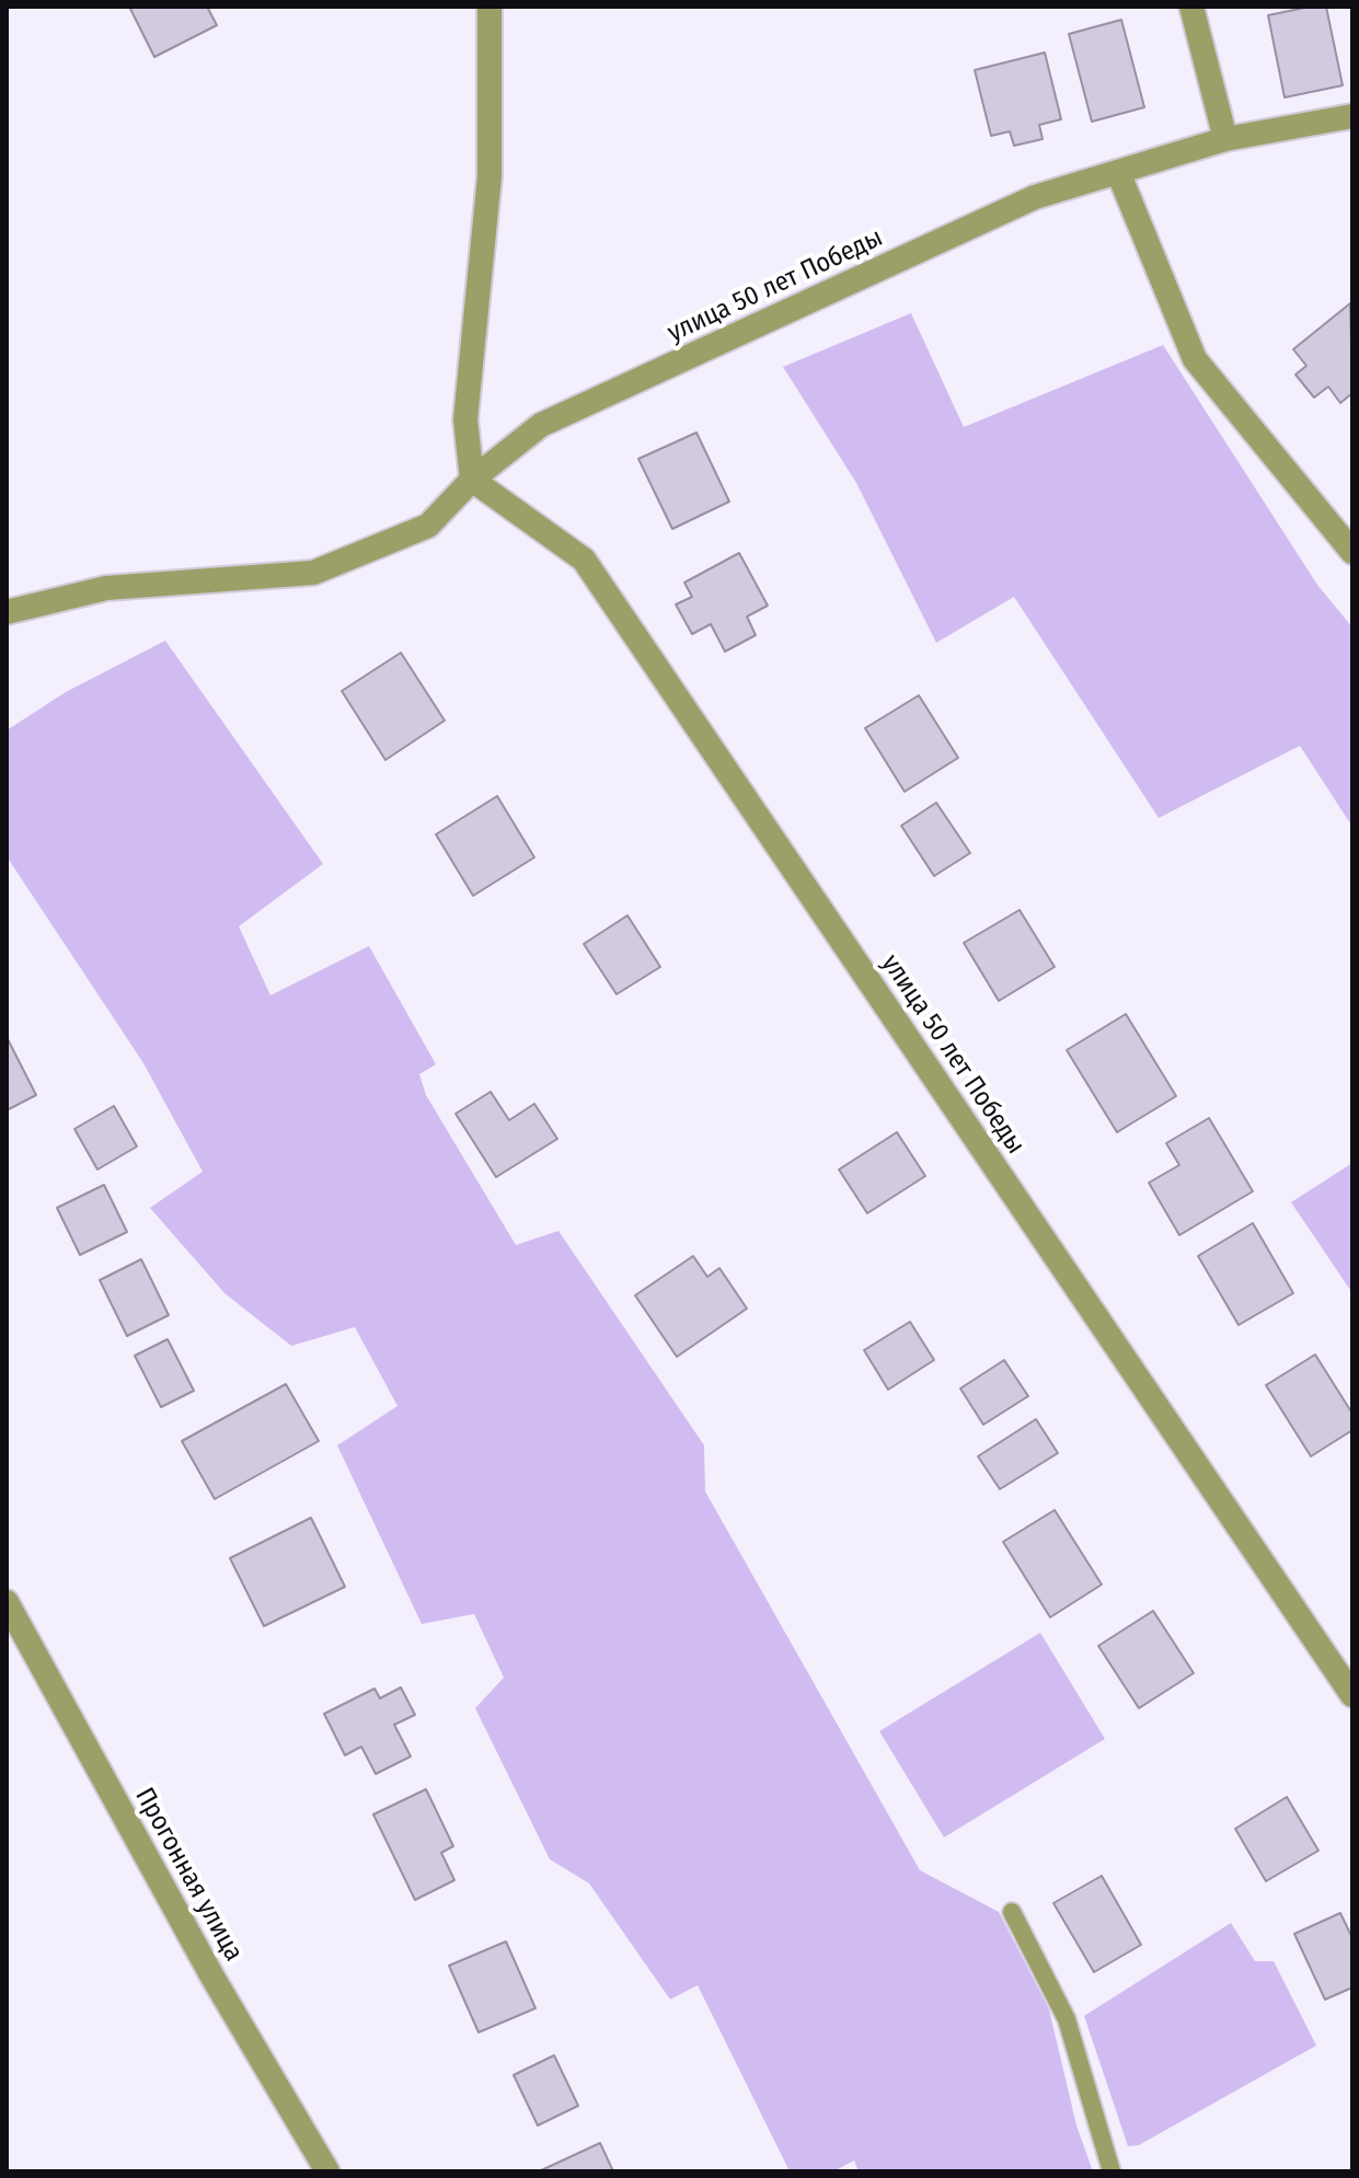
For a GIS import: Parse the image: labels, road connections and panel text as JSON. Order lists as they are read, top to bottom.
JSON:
{
  "streets": {
    "street": ["улица 50 лет Победы", "Прогонная улица"]
  }
}
